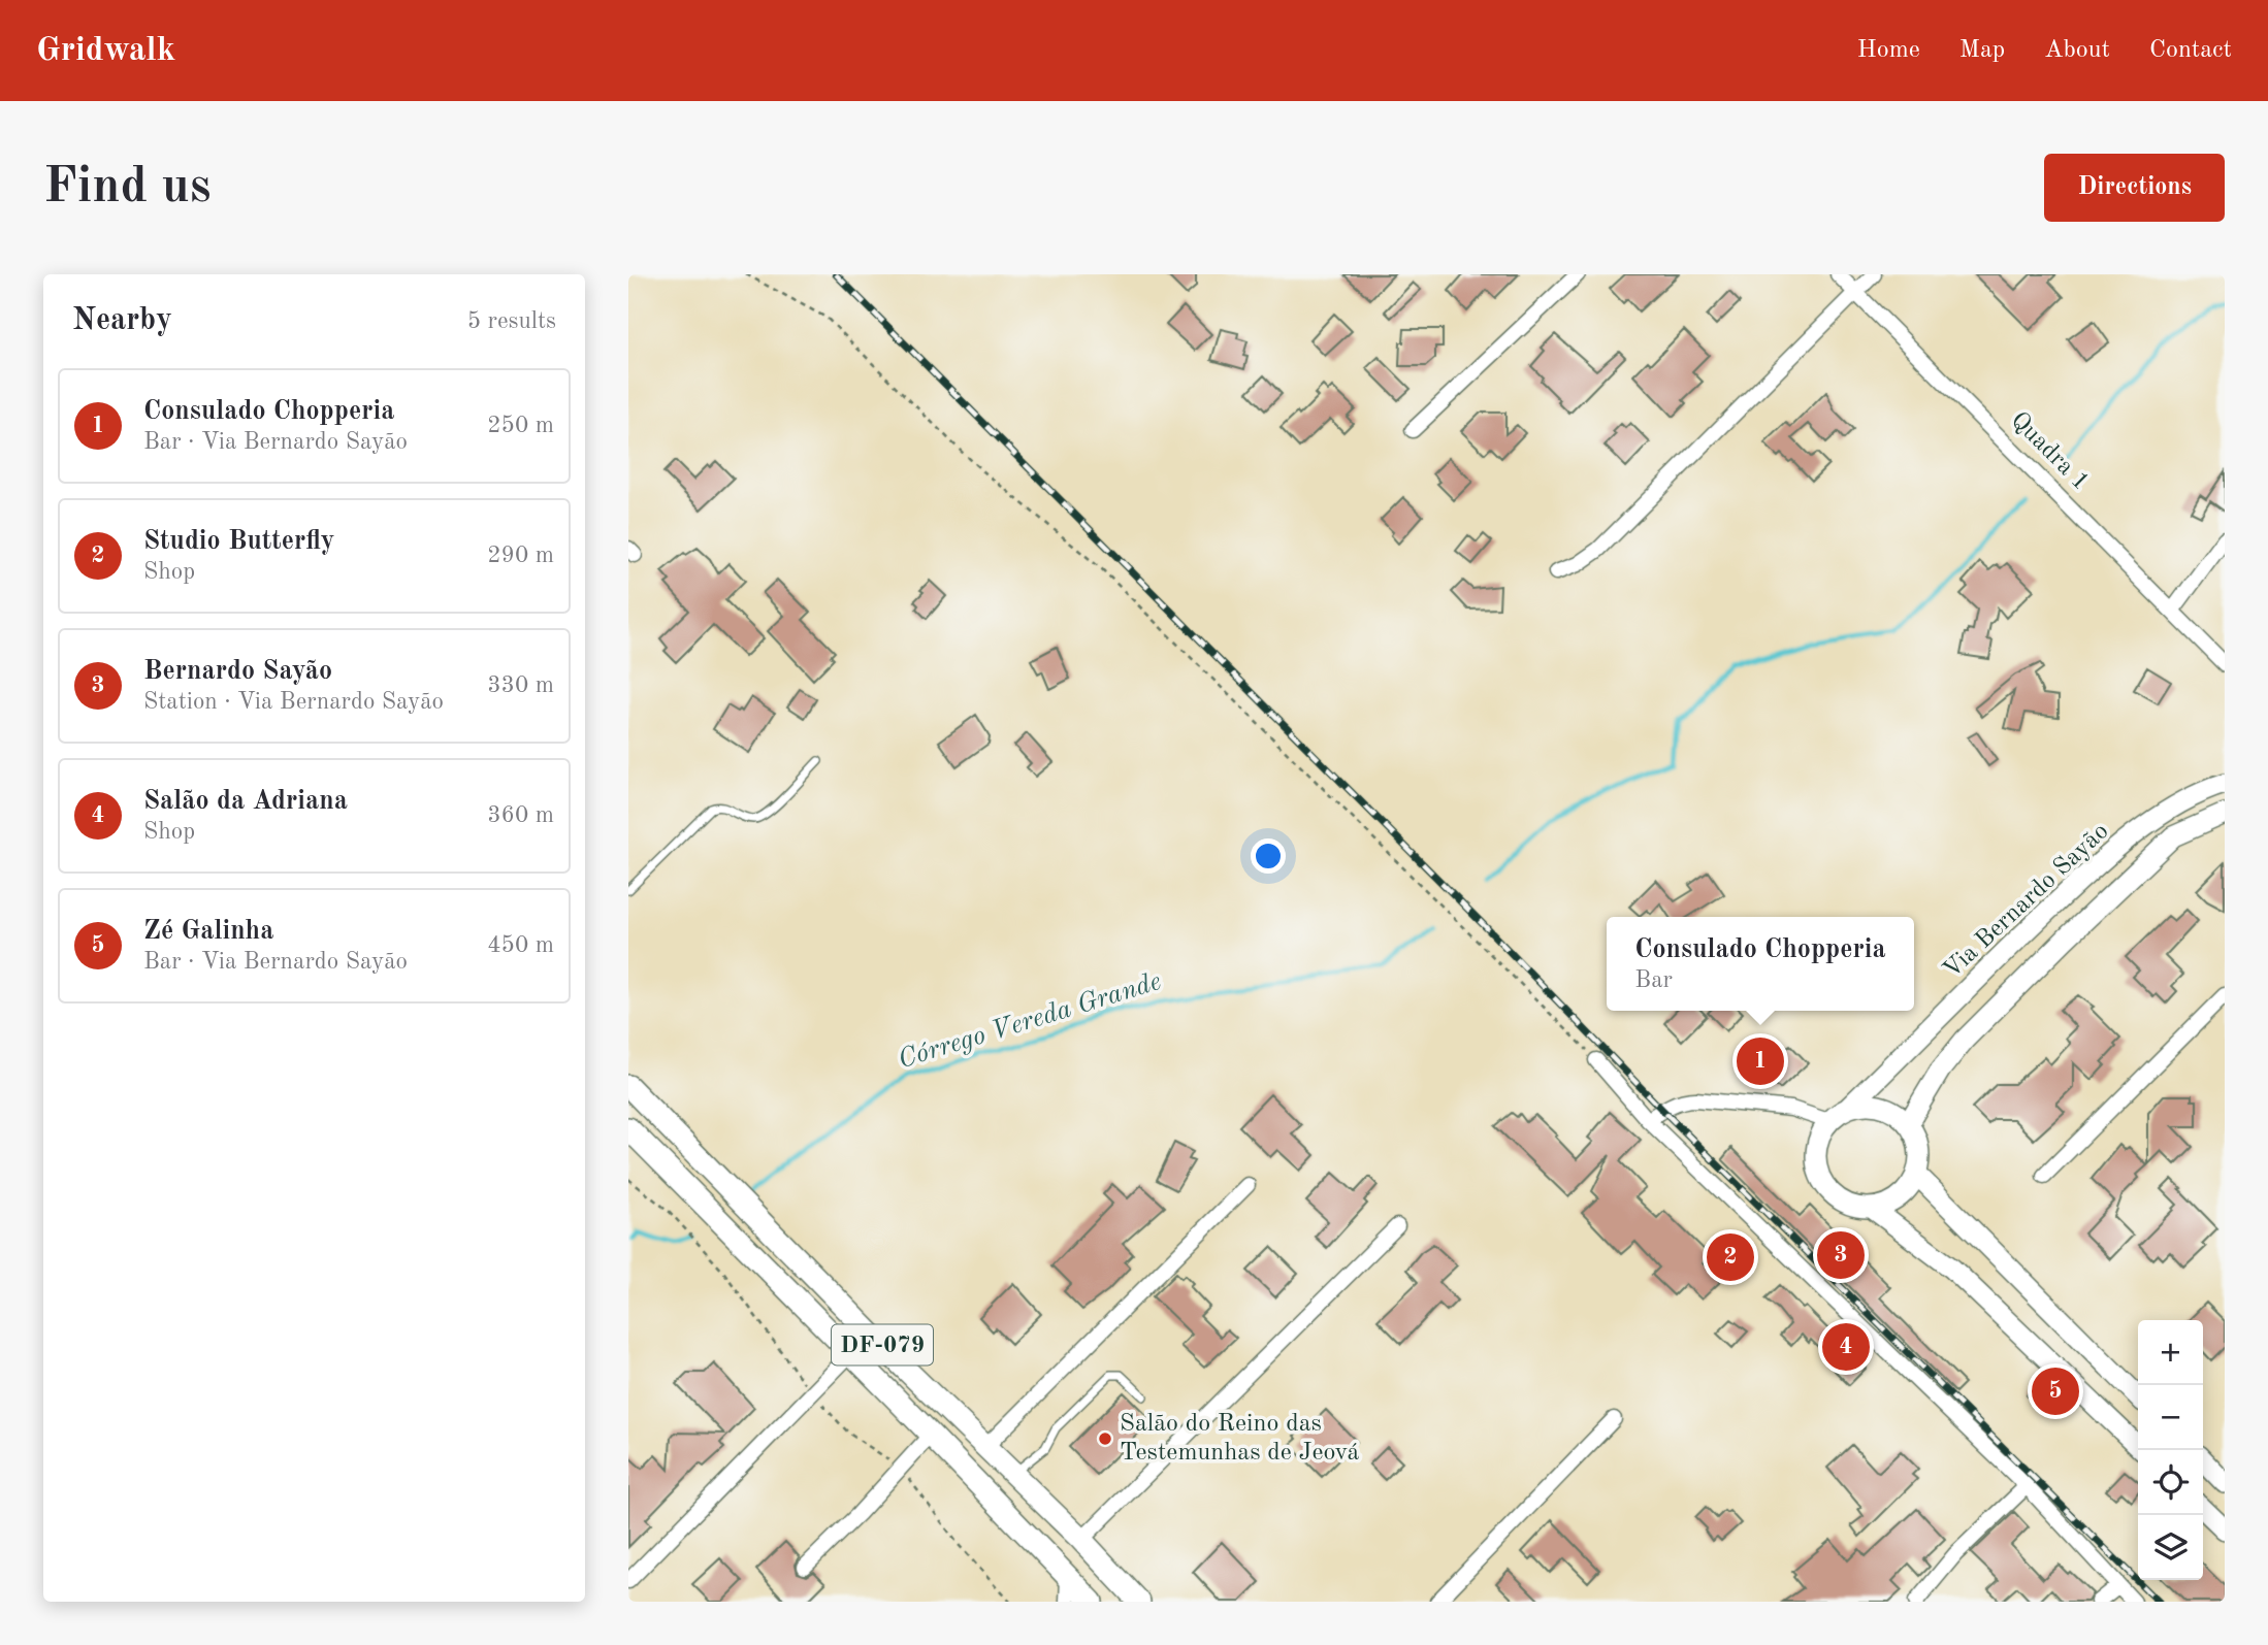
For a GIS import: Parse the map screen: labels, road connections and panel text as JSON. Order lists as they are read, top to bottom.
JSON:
{
  "streets": {
    "main road": ["Via Bernardo Sayão", "DF-079"],
    "street": ["Quadra 1"]
  },
  "water": ["Córrego Vereda Grande"],
  "places": ["Salão do Reino das Testemunhas de Jeová"],
  "page": {
    "header": "Gridwalk",
    "nav": [
      "Home",
      "Map",
      "About",
      "Contact"
    ],
    "buttons": "Directions",
    "title": "Find us",
    "heading": ["Nearby", "5 results"],
    "list": [
      {
        "mark": "1",
        "name": "Consulado Chopperia",
        "note": "Bar · Via Bernardo Sayão",
        "value": "250 m"
      },
      {
        "mark": "2",
        "name": "Studio Butterfly",
        "note": "Shop",
        "value": "290 m"
      },
      {
        "mark": "3",
        "name": "Bernardo Sayão",
        "note": "Station · Via Bernardo Sayão",
        "value": "330 m"
      },
      {
        "mark": "4",
        "name": "Salão da Adriana",
        "note": "Shop",
        "value": "360 m"
      },
      {
        "mark": "5",
        "name": "Zé Galinha",
        "note": "Bar · Via Bernardo Sayão",
        "value": "450 m"
      }
    ],
    "popup": ["Consulado Chopperia", "Bar"],
    "pins": [
      "1",
      "3",
      "2",
      "4",
      "5"
    ],
    "map_buttons": ["+", "−"]
  }
}
